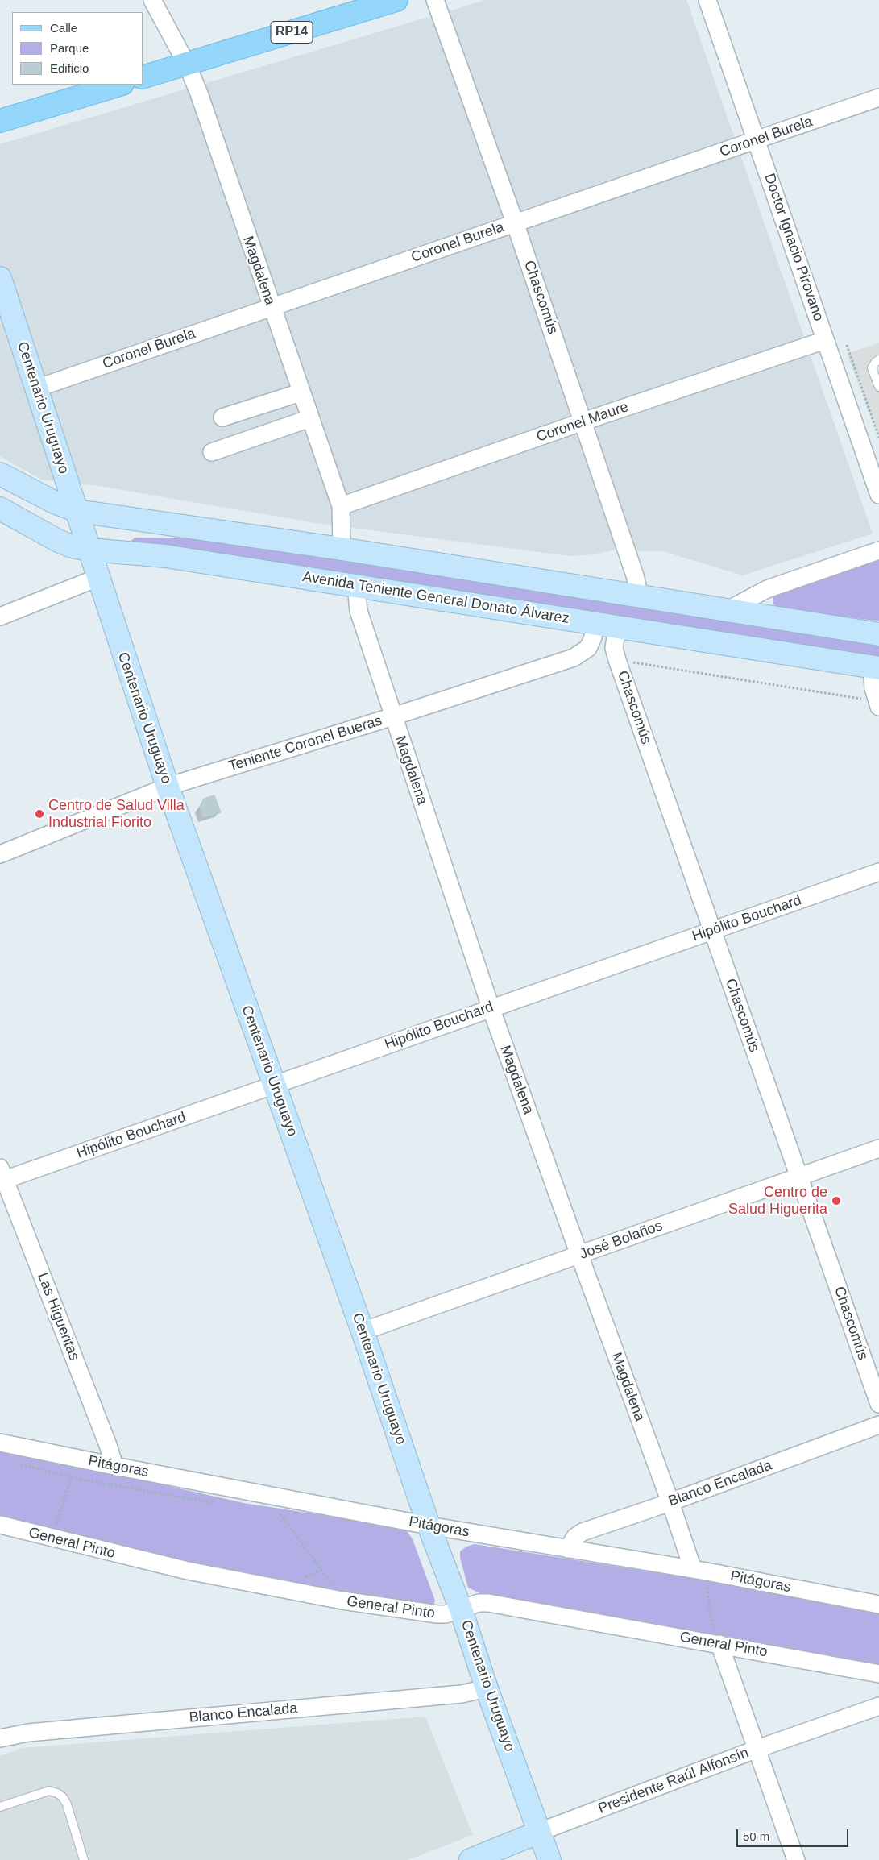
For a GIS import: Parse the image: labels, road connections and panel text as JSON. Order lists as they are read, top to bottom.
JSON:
{
  "streets": {
    "main road": [
      "RP14",
      "Centenario Uruguayo",
      "Avenida Teniente General Donato Álvarez",
      "Presidente Raúl Alfonsín"
    ],
    "street": [
      "Coronel Burela",
      "Doctor Ignacio Pirovano",
      "Magdalena",
      "Chascomús",
      "Coronel Maure",
      "Teniente Coronel Bueras",
      "Hipólito Bouchard",
      "José Bolaños",
      "Las Higueritas",
      "Pitágoras",
      "Blanco Encalada",
      "General Pinto"
    ]
  },
  "crossings": [
    ["RP14", "Magdalena"],
    ["Coronel Burela", "Doctor Ignacio Pirovano"],
    ["Coronel Burela", "Magdalena"],
    ["Coronel Burela", "Chascomús"],
    ["Coronel Burela", "Centenario Uruguayo"],
    ["Doctor Ignacio Pirovano", "Coronel Maure"],
    ["Magdalena", "Coronel Maure"],
    ["Magdalena", "Avenida Teniente General Donato Álvarez"],
    ["Magdalena", "Teniente Coronel Bueras"],
    ["Magdalena", "Hipólito Bouchard"],
    ["Magdalena", "José Bolaños"],
    ["Magdalena", "Pitágoras"],
    ["Magdalena", "Blanco Encalada"],
    ["Chascomús", "Coronel Maure"],
    ["Chascomús", "Avenida Teniente General Donato Álvarez"],
    ["Chascomús", "Hipólito Bouchard"],
    ["Chascomús", "José Bolaños"],
    ["Centenario Uruguayo", "Avenida Teniente General Donato Álvarez"],
    ["Centenario Uruguayo", "Teniente Coronel Bueras"],
    ["Centenario Uruguayo", "Hipólito Bouchard"],
    ["Centenario Uruguayo", "José Bolaños"],
    ["Centenario Uruguayo", "Pitágoras"],
    ["Centenario Uruguayo", "Blanco Encalada"],
    ["Centenario Uruguayo", "General Pinto"],
    ["Centenario Uruguayo", "Presidente Raúl Alfonsín"],
    ["Hipólito Bouchard", "Las Higueritas"],
    ["Las Higueritas", "Pitágoras"],
    ["Pitágoras", "Blanco Encalada"]
  ],
  "places": ["Centro de Salud Villa Industrial Fiorito", "Centro de Salud Higuerita"],
  "legend": ["Calle", "Parque", "Edificio"],
  "scale_bar": "50 m"
}
